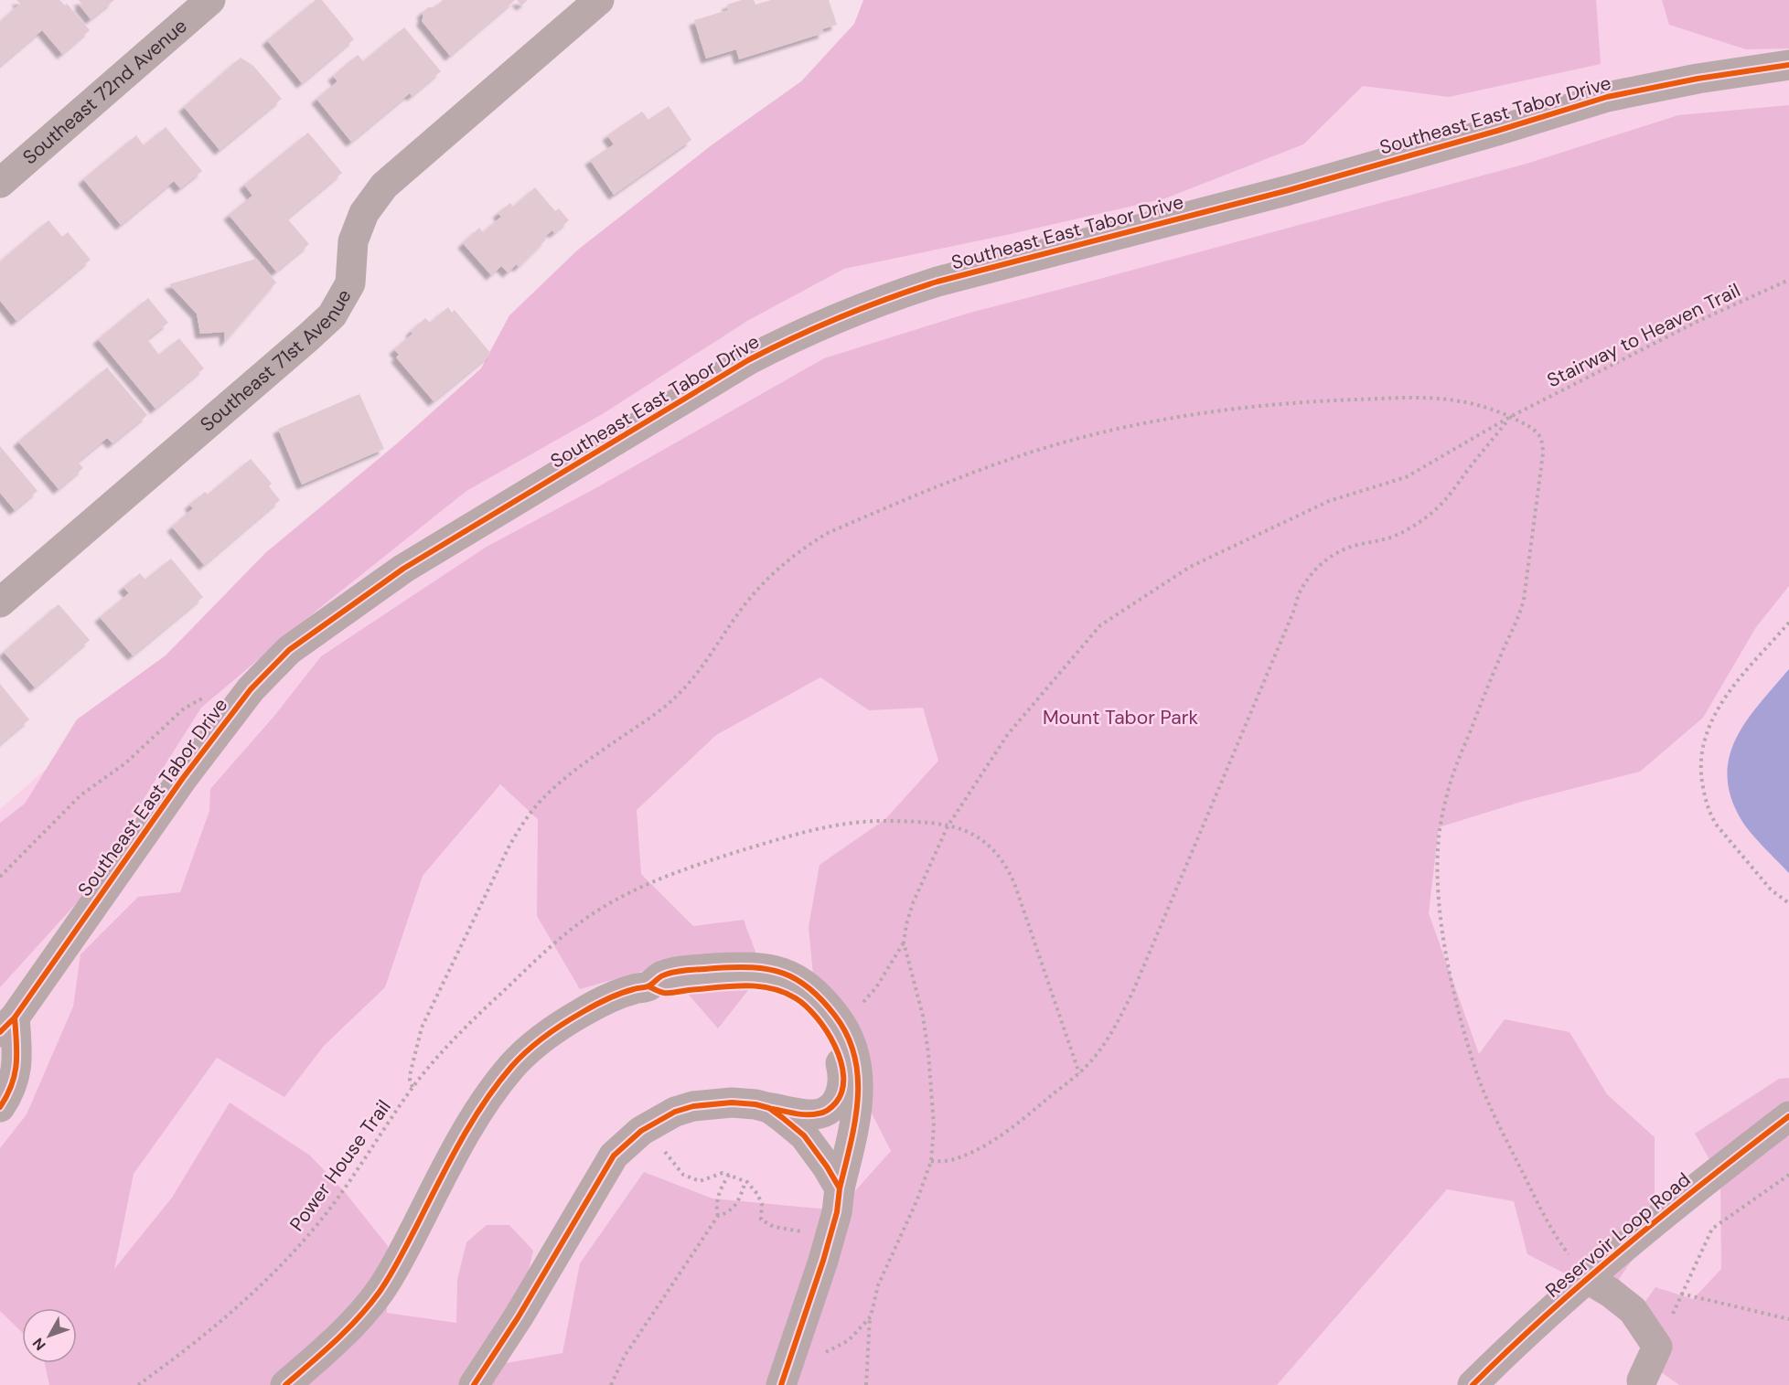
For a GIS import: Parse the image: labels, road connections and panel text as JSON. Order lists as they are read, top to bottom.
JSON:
{
  "streets": {
    "street": [
      "Southeast 72nd Avenue",
      "Southeast East Tabor Drive",
      "Southeast 71st Avenue",
      "Reservoir Loop Road"
    ],
    "path": ["Stairway to Heaven Trail", "Power House Trail"]
  },
  "crossings": [
    ["Stairway to Heaven Trail", "Power House Trail"]
  ],
  "parks": ["Mount Tabor Park"],
  "north": "bottom left"
}
